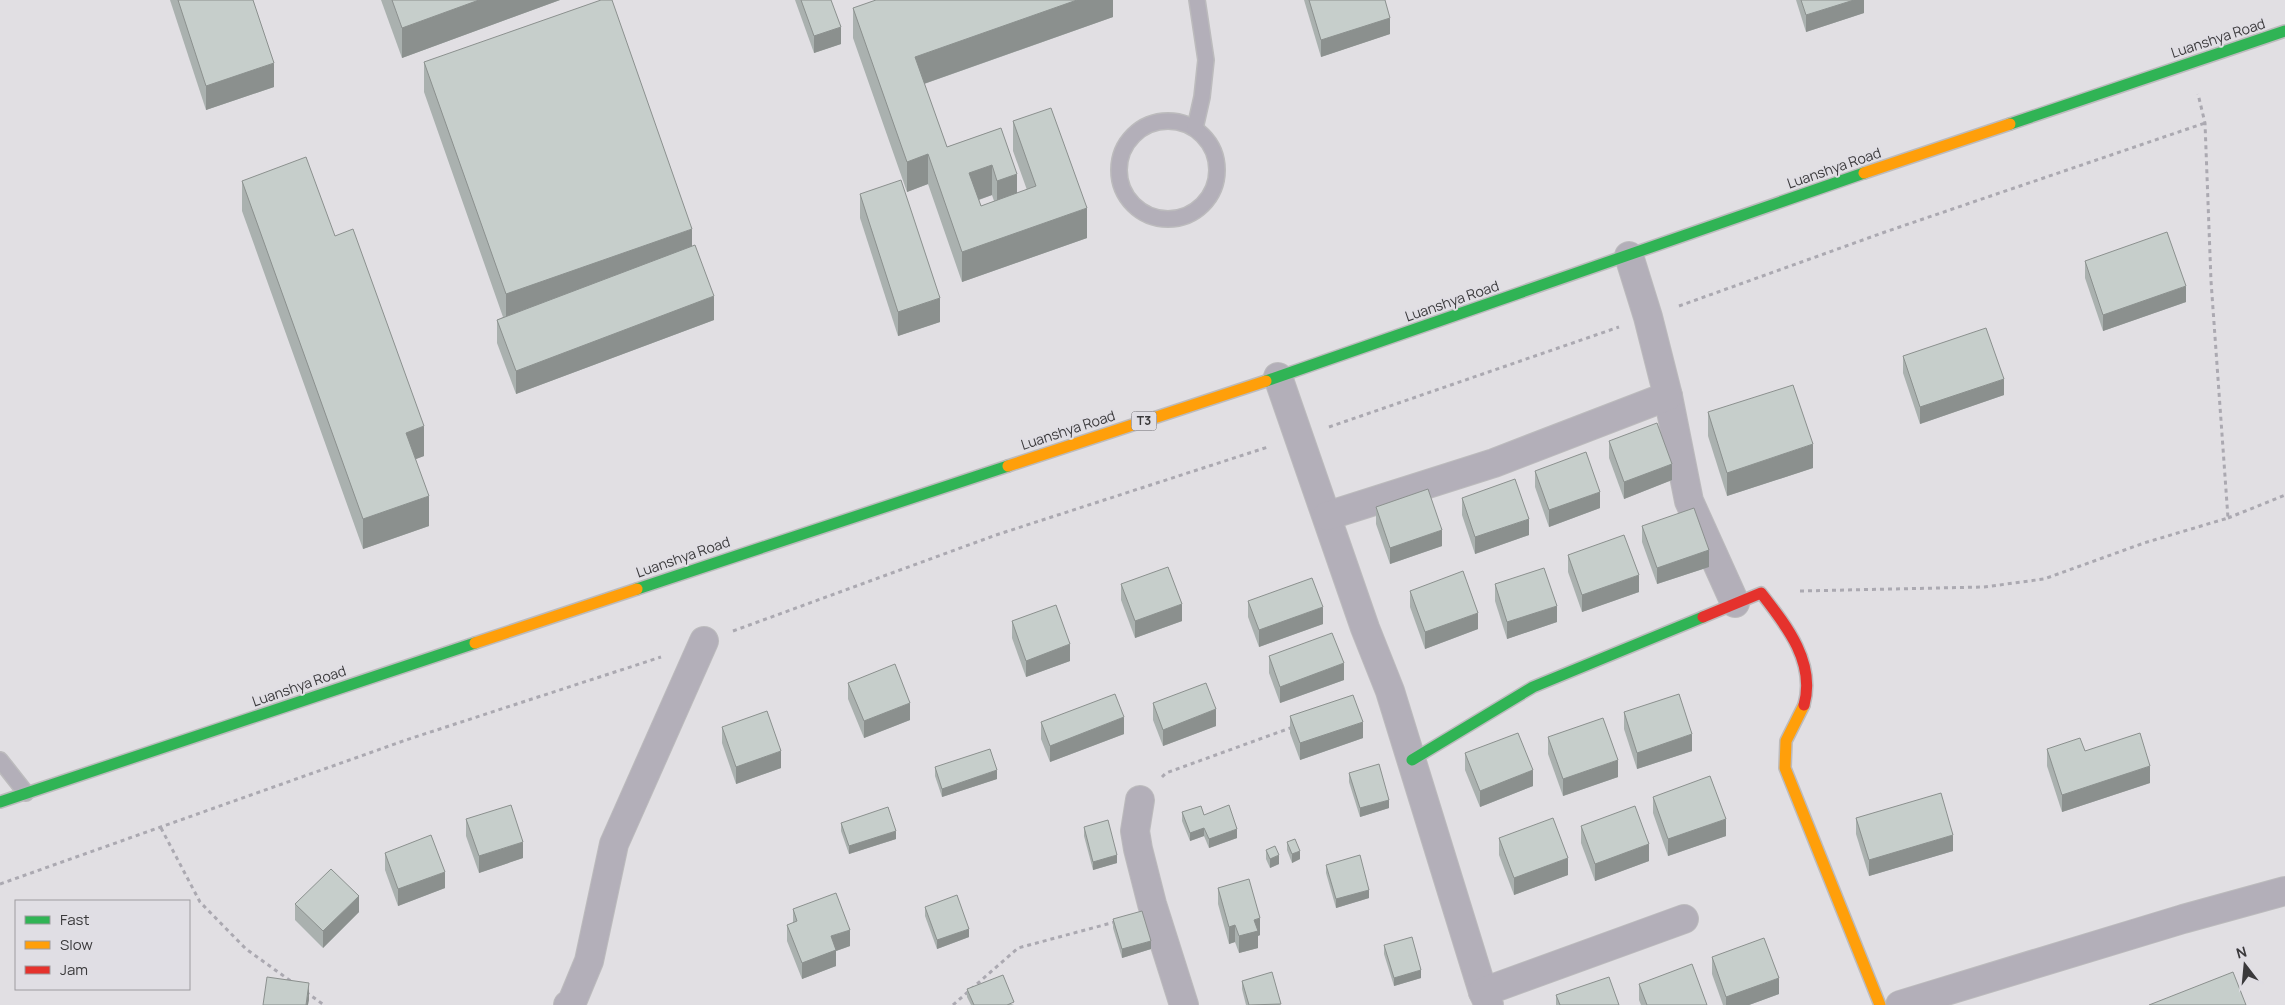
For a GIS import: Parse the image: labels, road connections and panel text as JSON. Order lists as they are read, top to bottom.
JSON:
{
  "streets": {
    "main road": ["Luanshya Road", "T3"]
  },
  "legend": ["Fast", "Slow", "Jam"],
  "north": "top"
}
